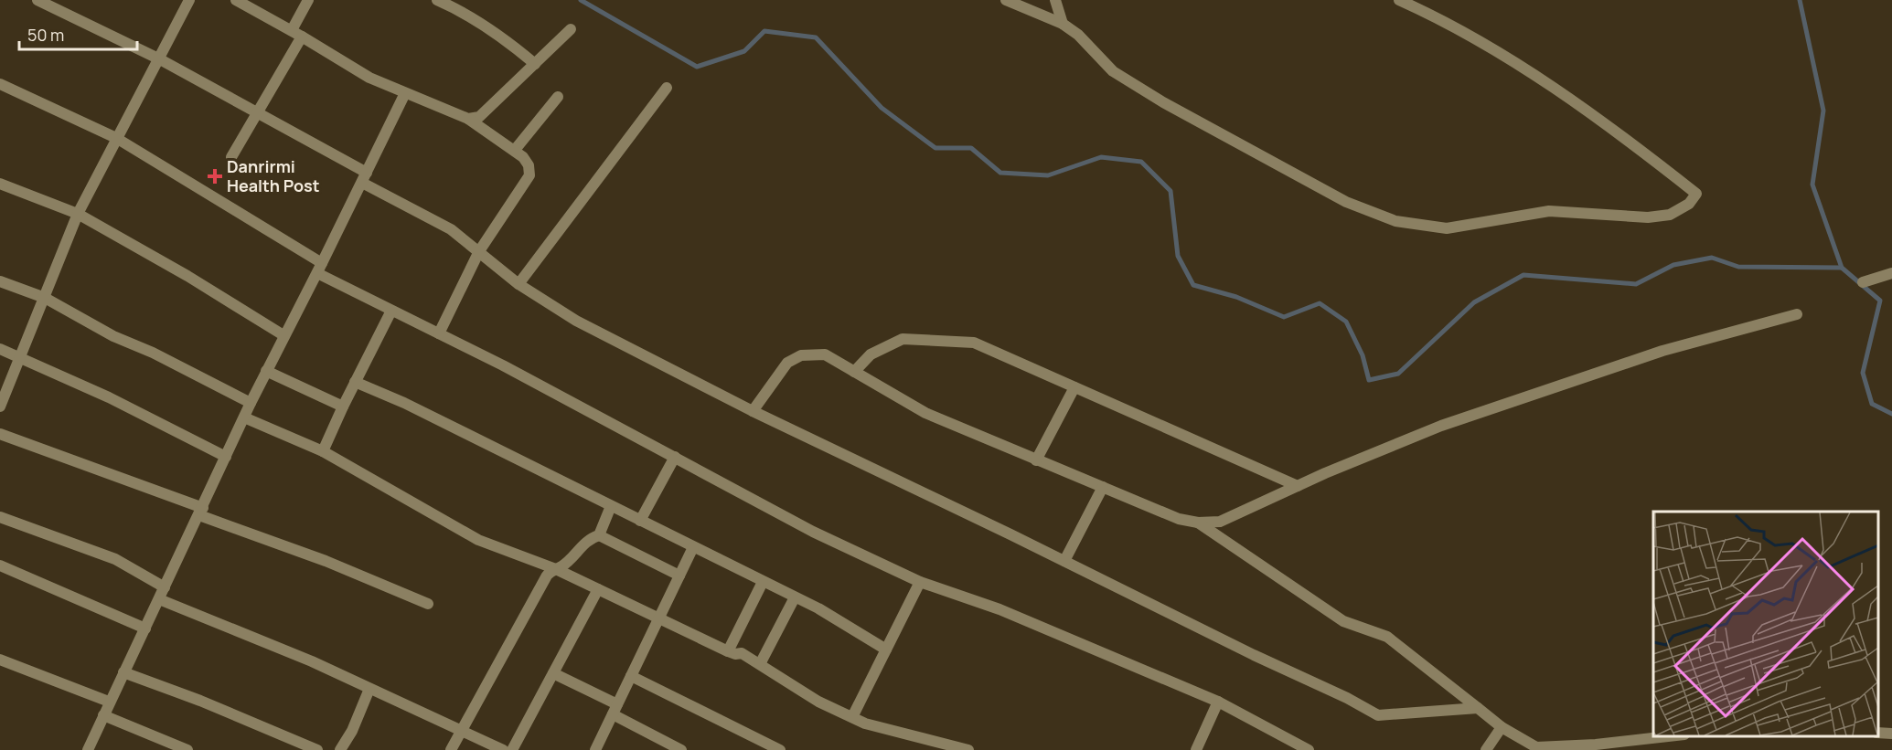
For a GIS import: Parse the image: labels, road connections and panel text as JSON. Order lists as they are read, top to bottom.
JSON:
{
  "places": {
    "health": ["Danrirmi Health Post"]
  },
  "scale_bar": "50 m"
}
